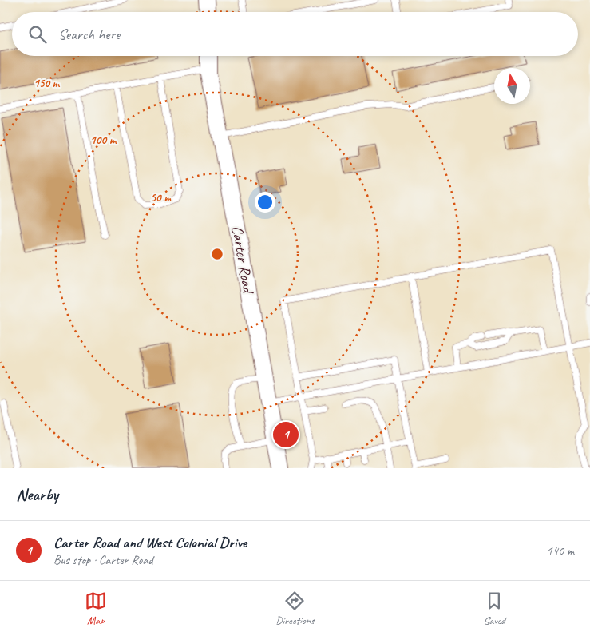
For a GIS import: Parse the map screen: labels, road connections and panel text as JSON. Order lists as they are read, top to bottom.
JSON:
{
  "streets": {
    "street": ["Carter Road"]
  },
  "north": "top",
  "page": {
    "search": "Search here",
    "pins": "1",
    "heading": "Nearby",
    "list": [
      {
        "mark": "1",
        "name": "Carter Road and West Colonial Drive",
        "note": "Bus stop · Carter Road",
        "value": "140 m"
      }
    ],
    "nav": ["Map", "Directions", "Saved"]
  },
  "rings": ["150 m", "100 m", "50 m"]
}
